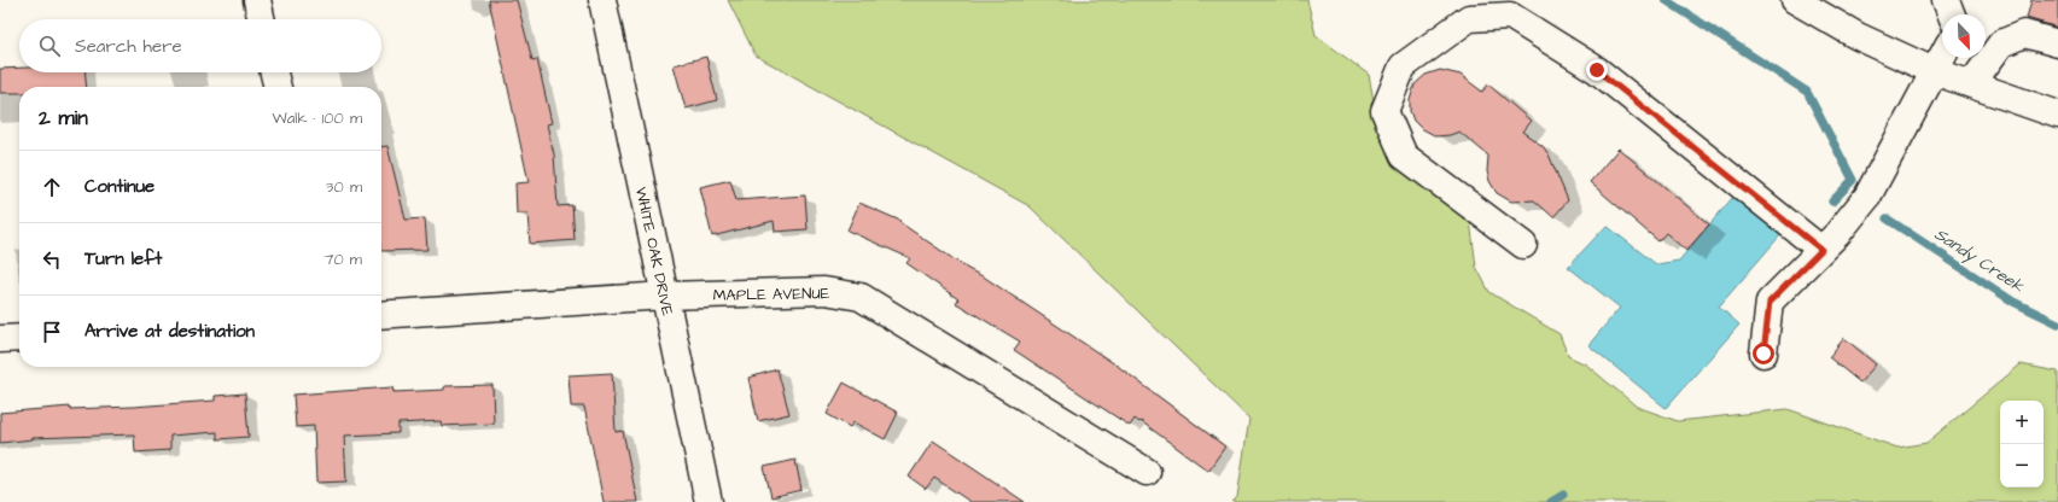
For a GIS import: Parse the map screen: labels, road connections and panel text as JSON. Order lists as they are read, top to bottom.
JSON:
{
  "streets": {
    "street": ["WHITE OAK DRIVE", "MAPLE AVENUE"]
  },
  "crossings": [
    ["WHITE OAK DRIVE", "MAPLE AVENUE"]
  ],
  "water": ["Sandy Creek"],
  "north": "bottom right",
  "page": {
    "search": "Search here",
    "heading": ["2 min", "Walk · 100 m"],
    "list": [
      ["Continue", "30 m"],
      ["Turn left", "70 m"],
      "Arrive at destination"
    ],
    "map_buttons": ["+", "−"]
  }
}
